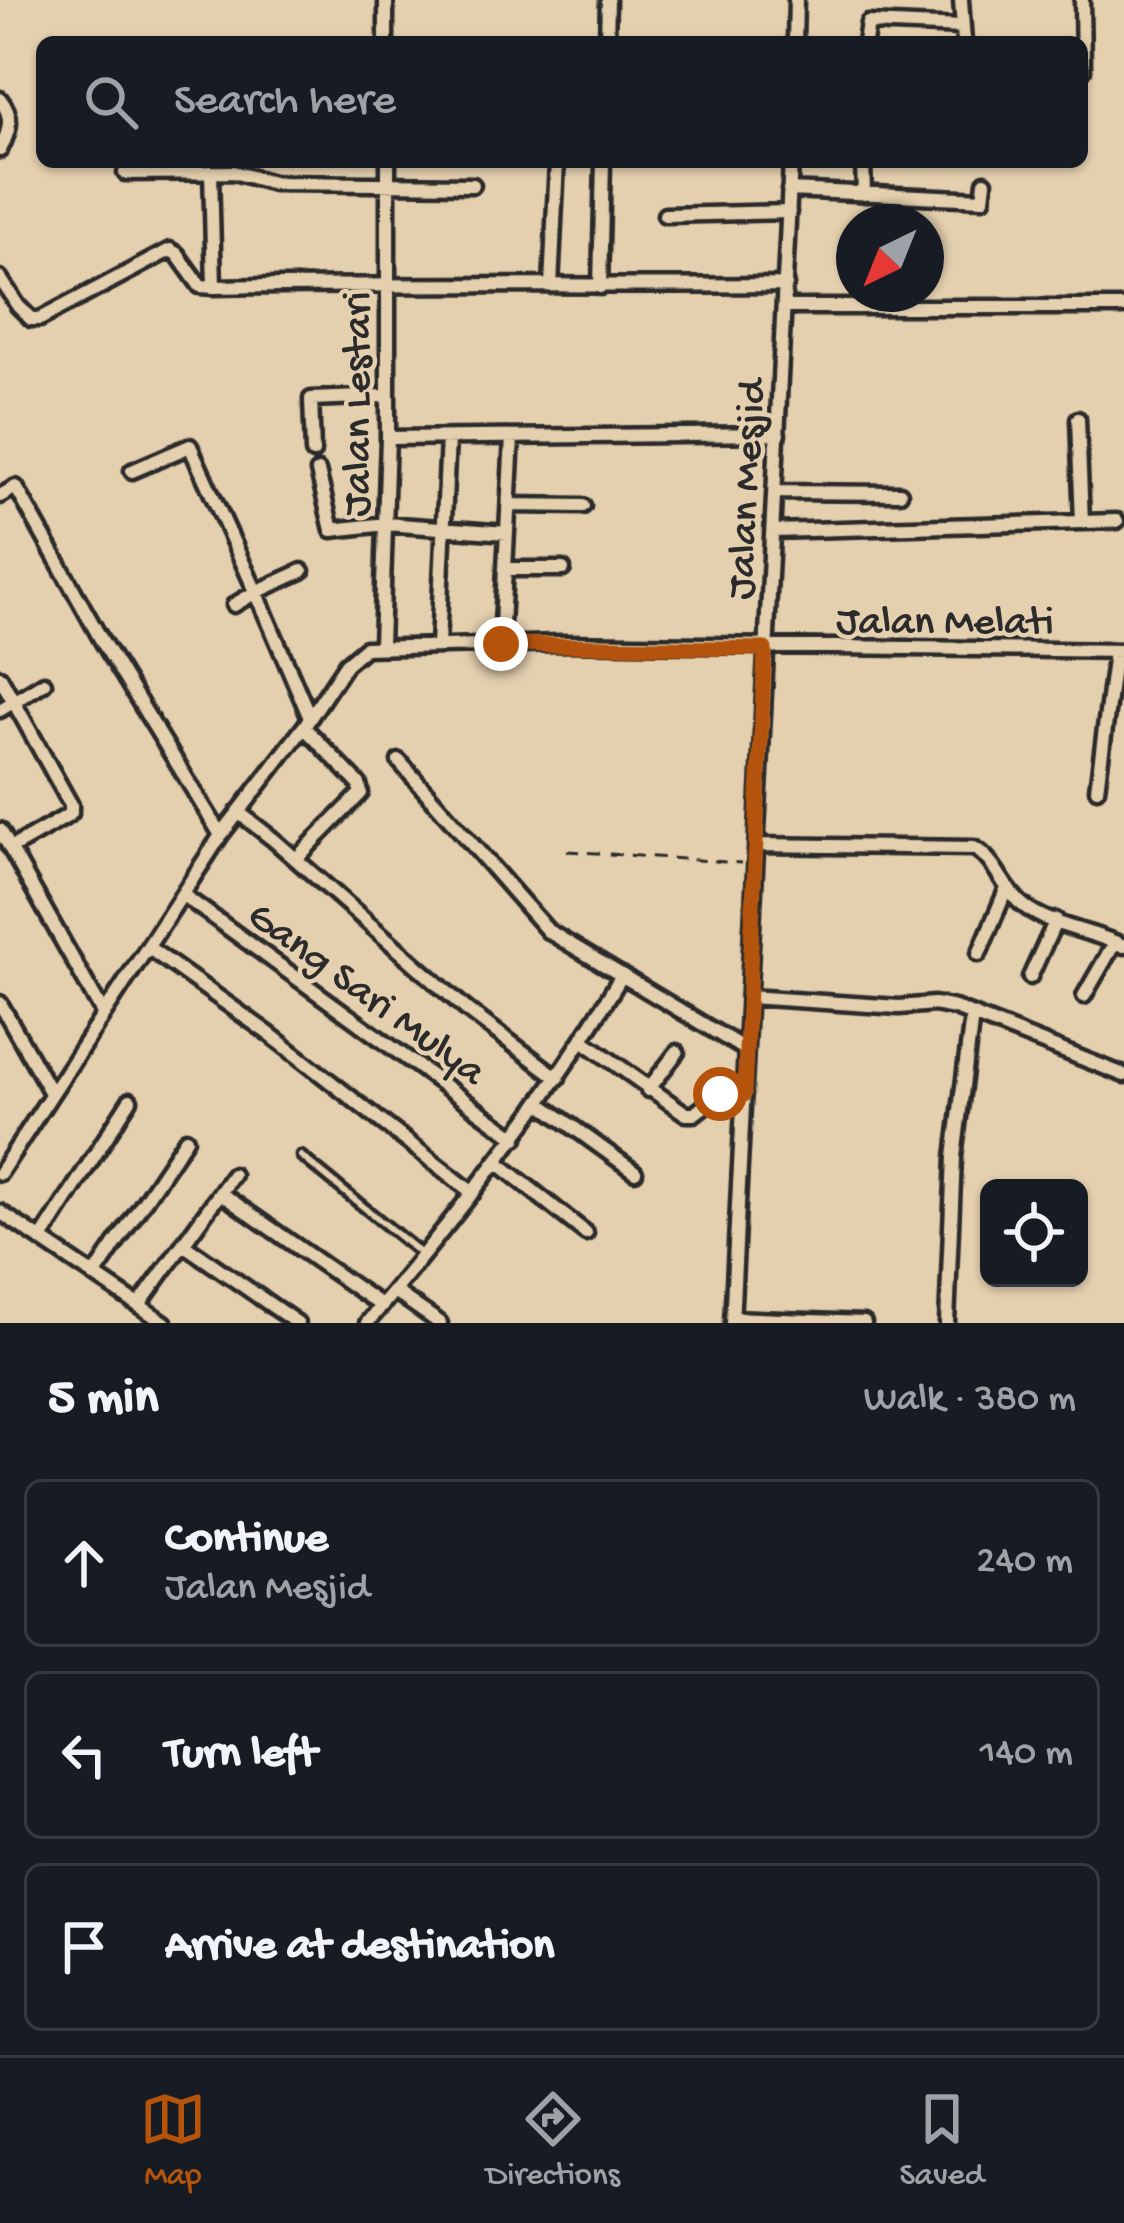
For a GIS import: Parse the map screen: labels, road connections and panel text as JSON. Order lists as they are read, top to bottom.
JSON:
{
  "streets": {
    "street": [
      "Jalan Lestari",
      "Jalan Mesjid",
      "Jalan Melati",
      "Gang Sari Mulya"
    ]
  },
  "crossings": [
    ["Jalan Lestari", "Jalan Melati"],
    ["Jalan Mesjid", "Jalan Melati"]
  ],
  "north": "bottom left",
  "page": {
    "search": "Search here",
    "heading": ["5 min", "Walk · 380 m"],
    "list": [
      ["Continue", "Jalan Mesjid", "240 m"],
      ["Turn left", "140 m"],
      "Arrive at destination"
    ],
    "nav": ["Map", "Directions", "Saved"]
  }
}
